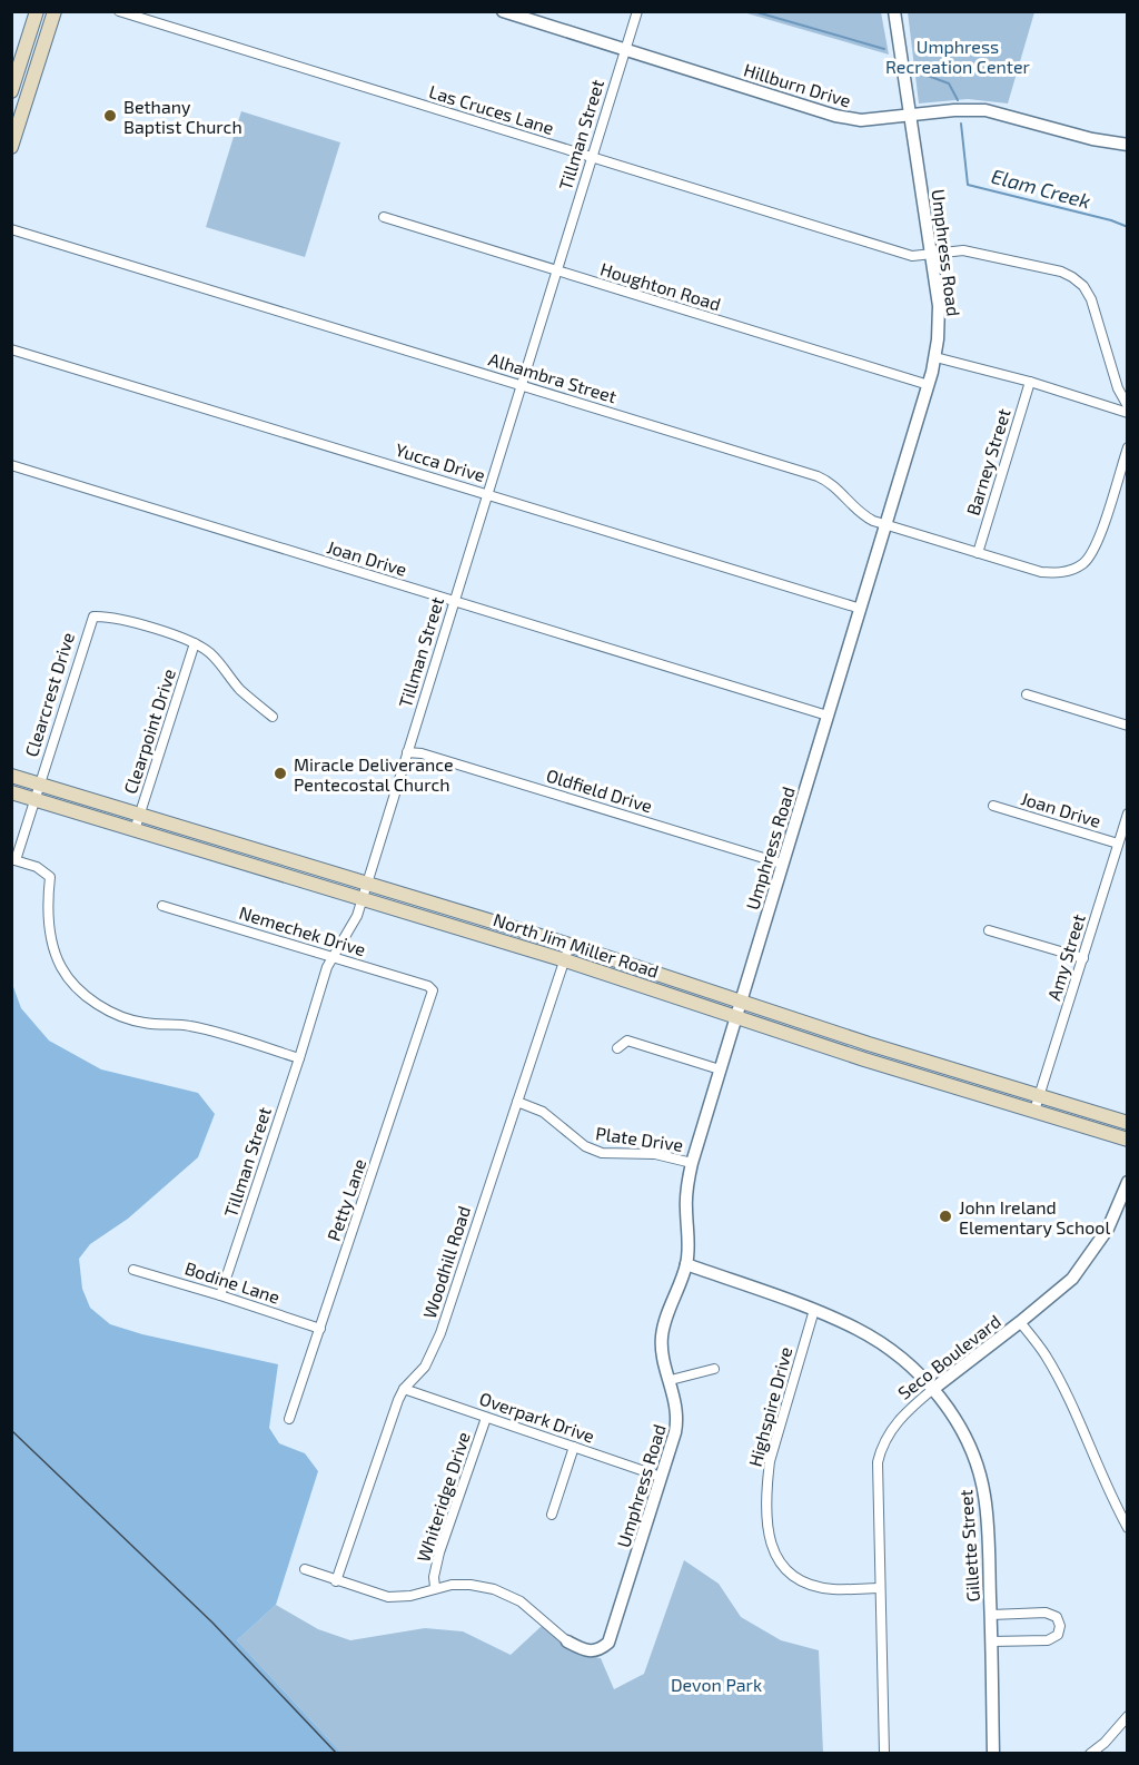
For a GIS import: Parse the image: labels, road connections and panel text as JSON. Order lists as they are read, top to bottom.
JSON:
{
  "streets": {
    "main road": ["North Jim Miller Road"],
    "street": [
      "Hillburn Drive",
      "Las Cruces Lane",
      "Tillman Street",
      "Umphress Road",
      "Houghton Road",
      "Alhambra Street",
      "Yucca Drive",
      "Barney Street",
      "Joan Drive",
      "Clearcrest Drive",
      "Clearpoint Drive",
      "Oldfield Drive",
      "Nemechek Drive",
      "Amy Street",
      "Plate Drive",
      "Petty Lane",
      "Woodhill Road",
      "Bodine Lane",
      "Seco Boulevard",
      "Highspire Drive",
      "Overpark Drive",
      "Whiteridge Drive",
      "Gillette Street"
    ]
  },
  "crossings": [
    ["Hillburn Drive", "Tillman Street"],
    ["Hillburn Drive", "Umphress Road"],
    ["Las Cruces Lane", "Tillman Street"],
    ["Las Cruces Lane", "Umphress Road"],
    ["Tillman Street", "Houghton Road"],
    ["Tillman Street", "Alhambra Street"],
    ["Tillman Street", "Yucca Drive"],
    ["Tillman Street", "Joan Drive"],
    ["Tillman Street", "Oldfield Drive"],
    ["Tillman Street", "Nemechek Drive"],
    ["Tillman Street", "North Jim Miller Road"],
    ["Tillman Street", "Bodine Lane"],
    ["Umphress Road", "Houghton Road"],
    ["Umphress Road", "Alhambra Street"],
    ["Umphress Road", "Yucca Drive"],
    ["Umphress Road", "Joan Drive"],
    ["Umphress Road", "Oldfield Drive"],
    ["Umphress Road", "North Jim Miller Road"],
    ["Umphress Road", "Plate Drive"],
    ["Umphress Road", "Overpark Drive"],
    ["Umphress Road", "Gillette Street"],
    ["Alhambra Street", "Barney Street"],
    ["Joan Drive", "Amy Street"],
    ["Clearcrest Drive", "Clearpoint Drive"],
    ["Clearcrest Drive", "North Jim Miller Road"],
    ["Clearpoint Drive", "North Jim Miller Road"],
    ["Nemechek Drive", "Petty Lane"],
    ["North Jim Miller Road", "Amy Street"],
    ["North Jim Miller Road", "Woodhill Road"],
    ["Plate Drive", "Woodhill Road"],
    ["Petty Lane", "Bodine Lane"],
    ["Woodhill Road", "Overpark Drive"],
    ["Seco Boulevard", "Highspire Drive"],
    ["Seco Boulevard", "Gillette Street"],
    ["Highspire Drive", "Gillette Street"],
    ["Overpark Drive", "Whiteridge Drive"]
  ],
  "water": ["Elam Creek"],
  "parks": ["Umphress Recreation Center", "Devon Park"],
  "places": ["Bethany Baptist Church", "Miracle Deliverance Pentecostal Church", "John Ireland Elementary School"]
}
